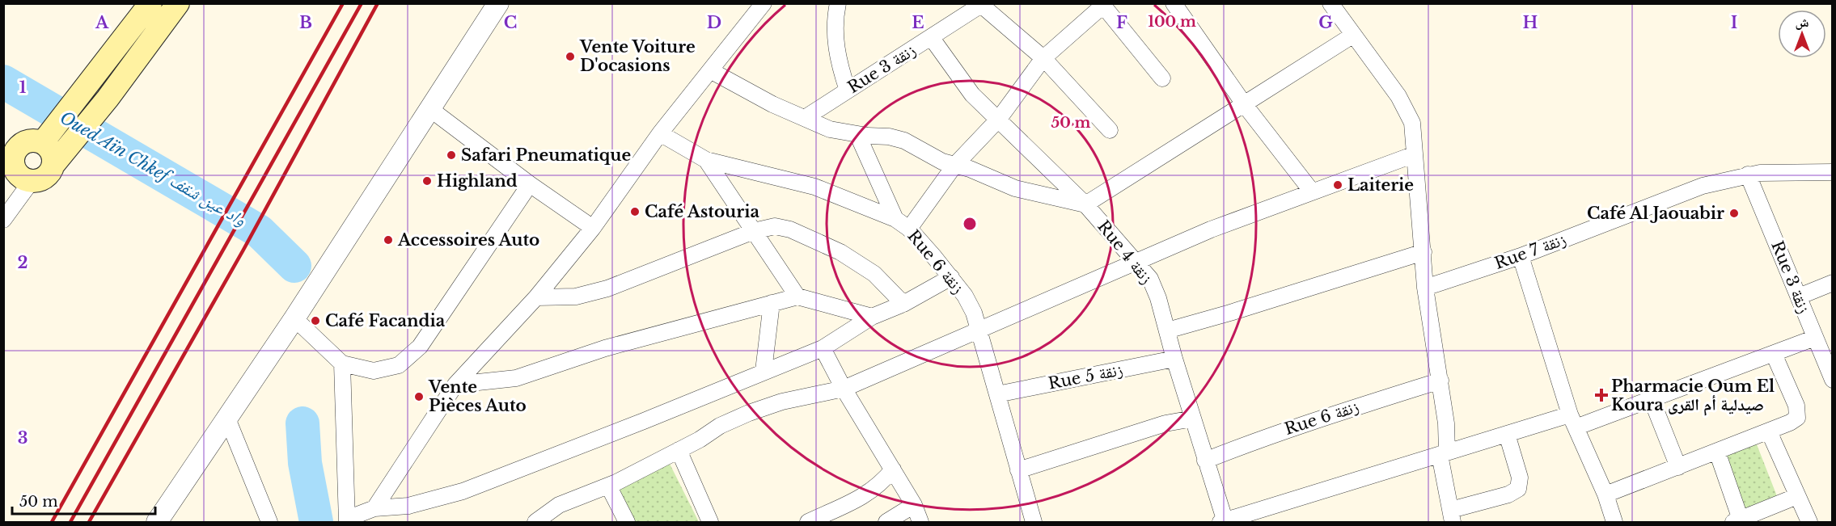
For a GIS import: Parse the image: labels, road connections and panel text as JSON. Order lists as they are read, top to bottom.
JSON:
{
  "streets": {
    "street": [
      "Rue 3 زنقة",
      "Rue 7 زنقة",
      "Rue 4 زنقة",
      "Rue 6 زنقة",
      "Rue 5 زنقة"
    ]
  },
  "crossings": [
    ["Rue 3 زنقة", "Rue 7 زنقة"],
    ["Rue 3 زنقة", "Rue 4 زنقة"],
    ["Rue 4 زنقة", "Rue 6 زنقة"],
    ["Rue 4 زنقة", "Rue 5 زنقة"],
    ["Rue 6 زنقة", "Rue 5 زنقة"]
  ],
  "water": ["Oued Aïn Chkef واد عين شقف"],
  "places": {
    "other": [
      "Vente Voiture D'ocasions",
      "Safari Pneumatique",
      "Highland",
      "Laiterie",
      "Café Astouria",
      "Café Al Jaouabir",
      "Accessoires Auto",
      "Café Facandia",
      "Vente Pièces Auto"
    ],
    "health": ["Pharmacie Oum El Koura صيدلية أم القرى"]
  },
  "scale_bar": "50 m",
  "north": "top",
  "grid": {
    "columns": [
      "A",
      "B",
      "C",
      "D",
      "E",
      "F",
      "G",
      "H",
      "I"
    ],
    "rows": ["1", "2", "3"]
  },
  "rings": ["100 m", "50 m"]
}
